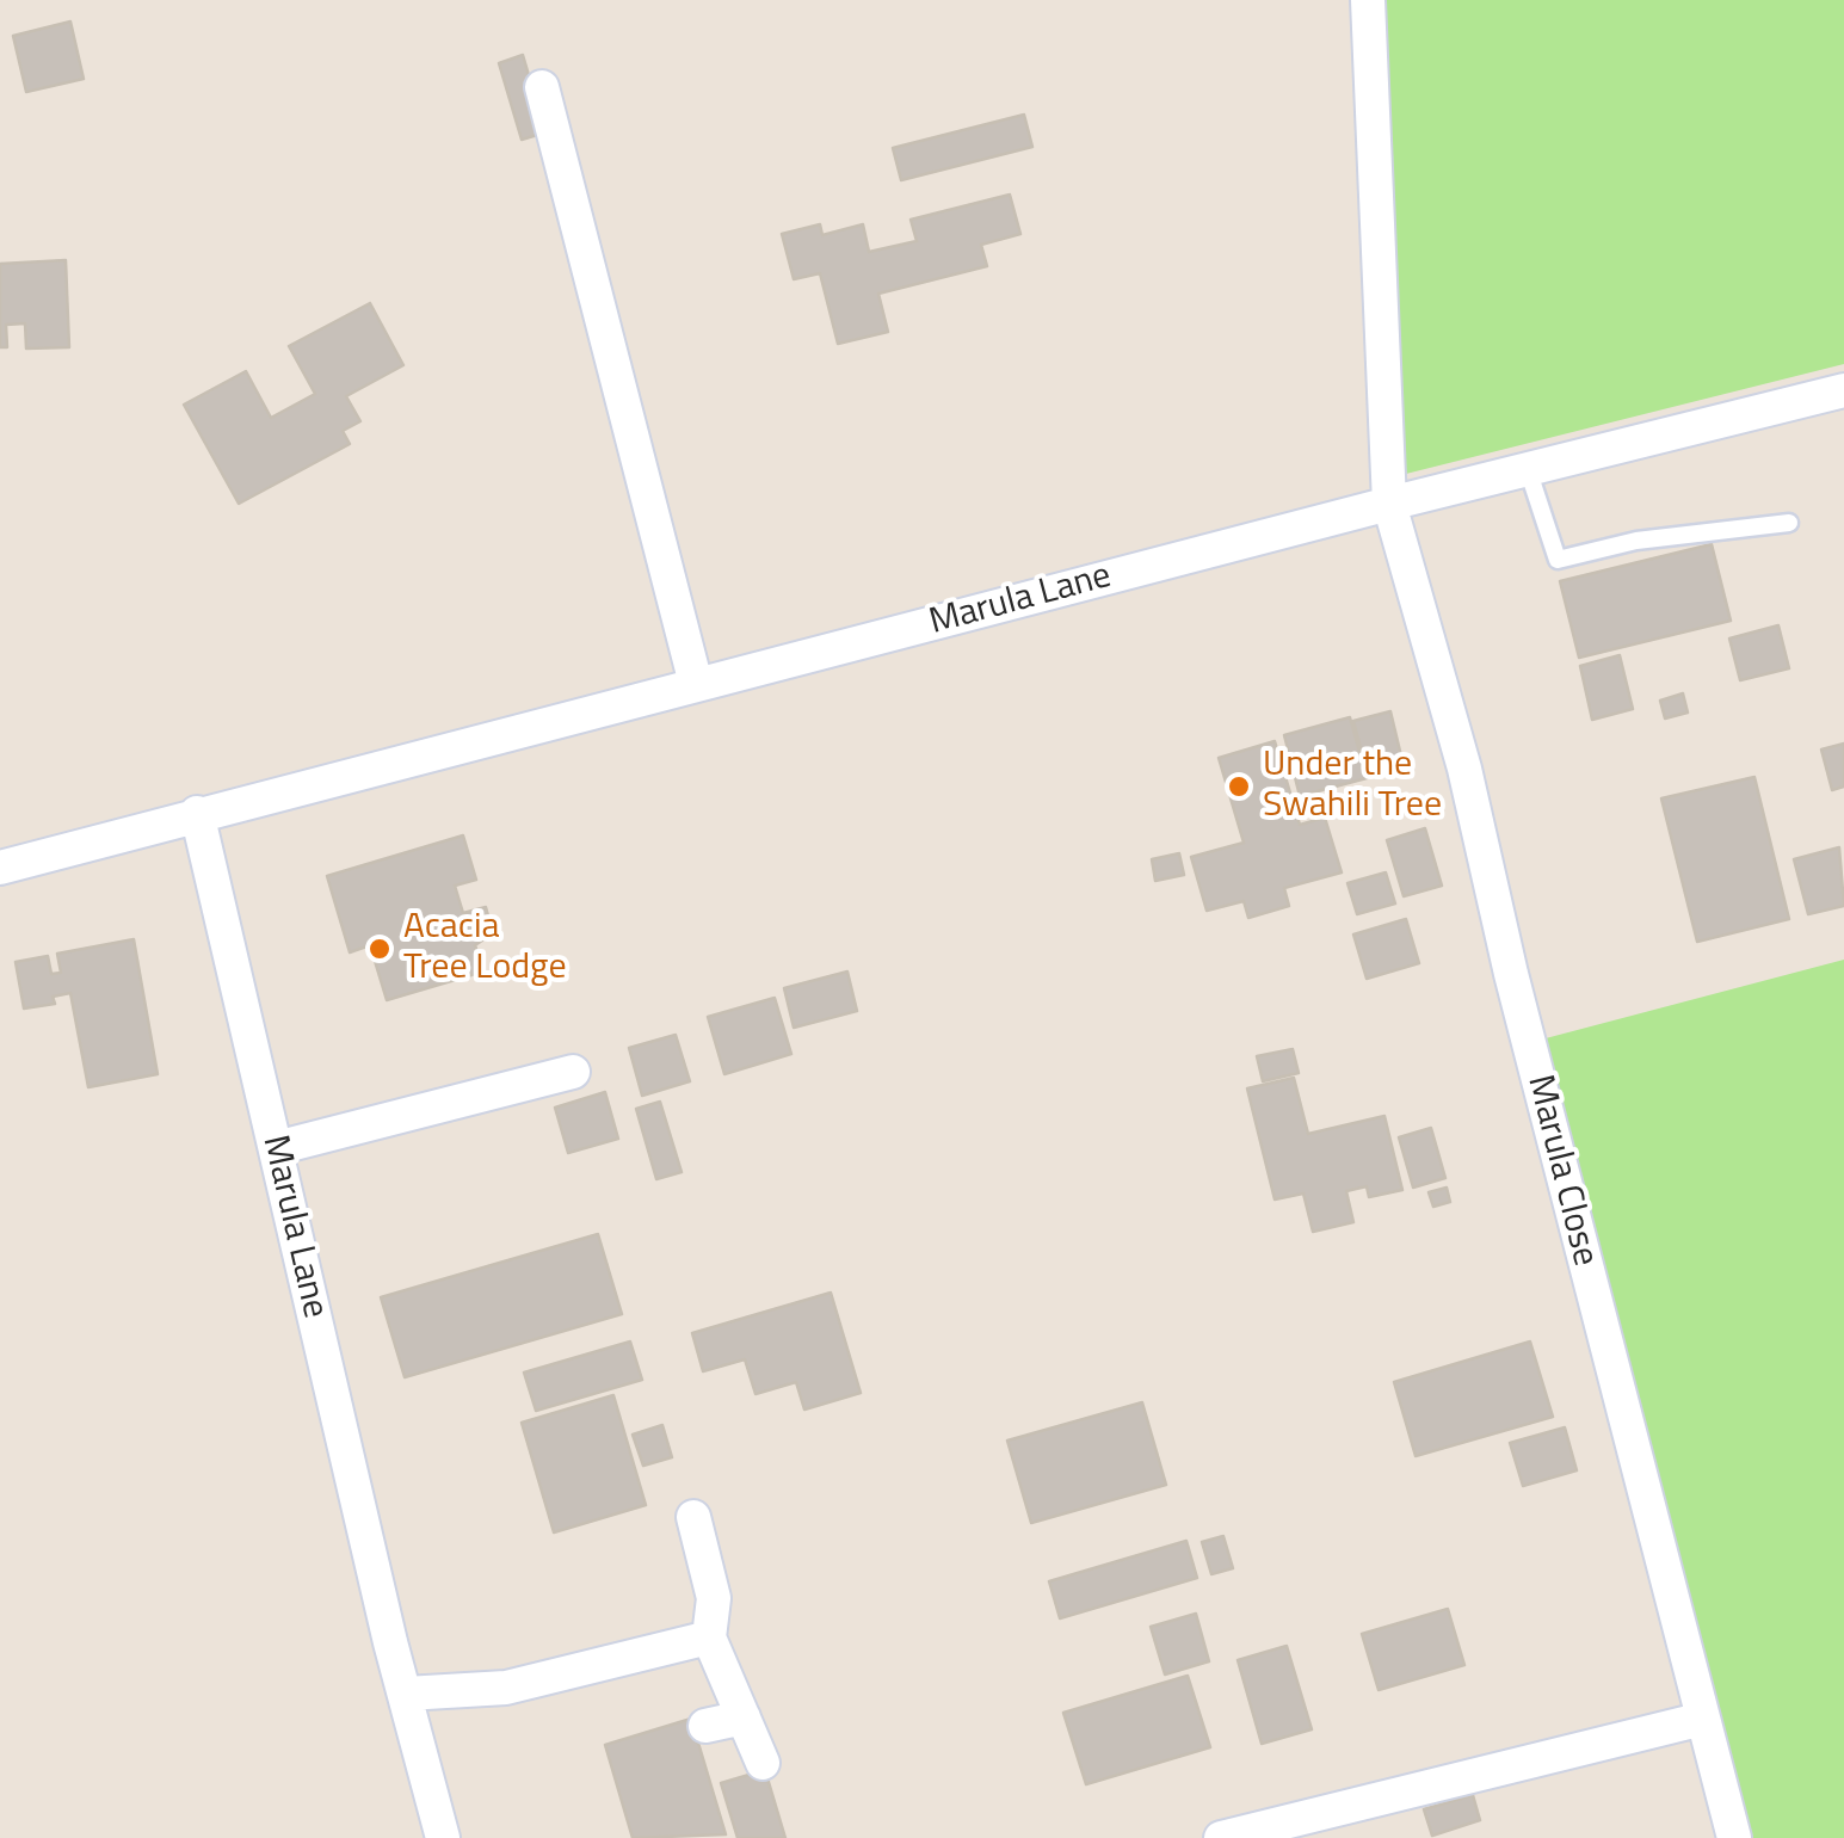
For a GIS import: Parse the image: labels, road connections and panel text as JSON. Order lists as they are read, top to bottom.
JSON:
{
  "streets": {
    "street": ["Marula Lane", "Marula Close"]
  },
  "crossings": [
    ["Marula Lane", "Marula Close"]
  ],
  "places": ["Under the Swahili Tree", "Acacia Tree Lodge"]
}
